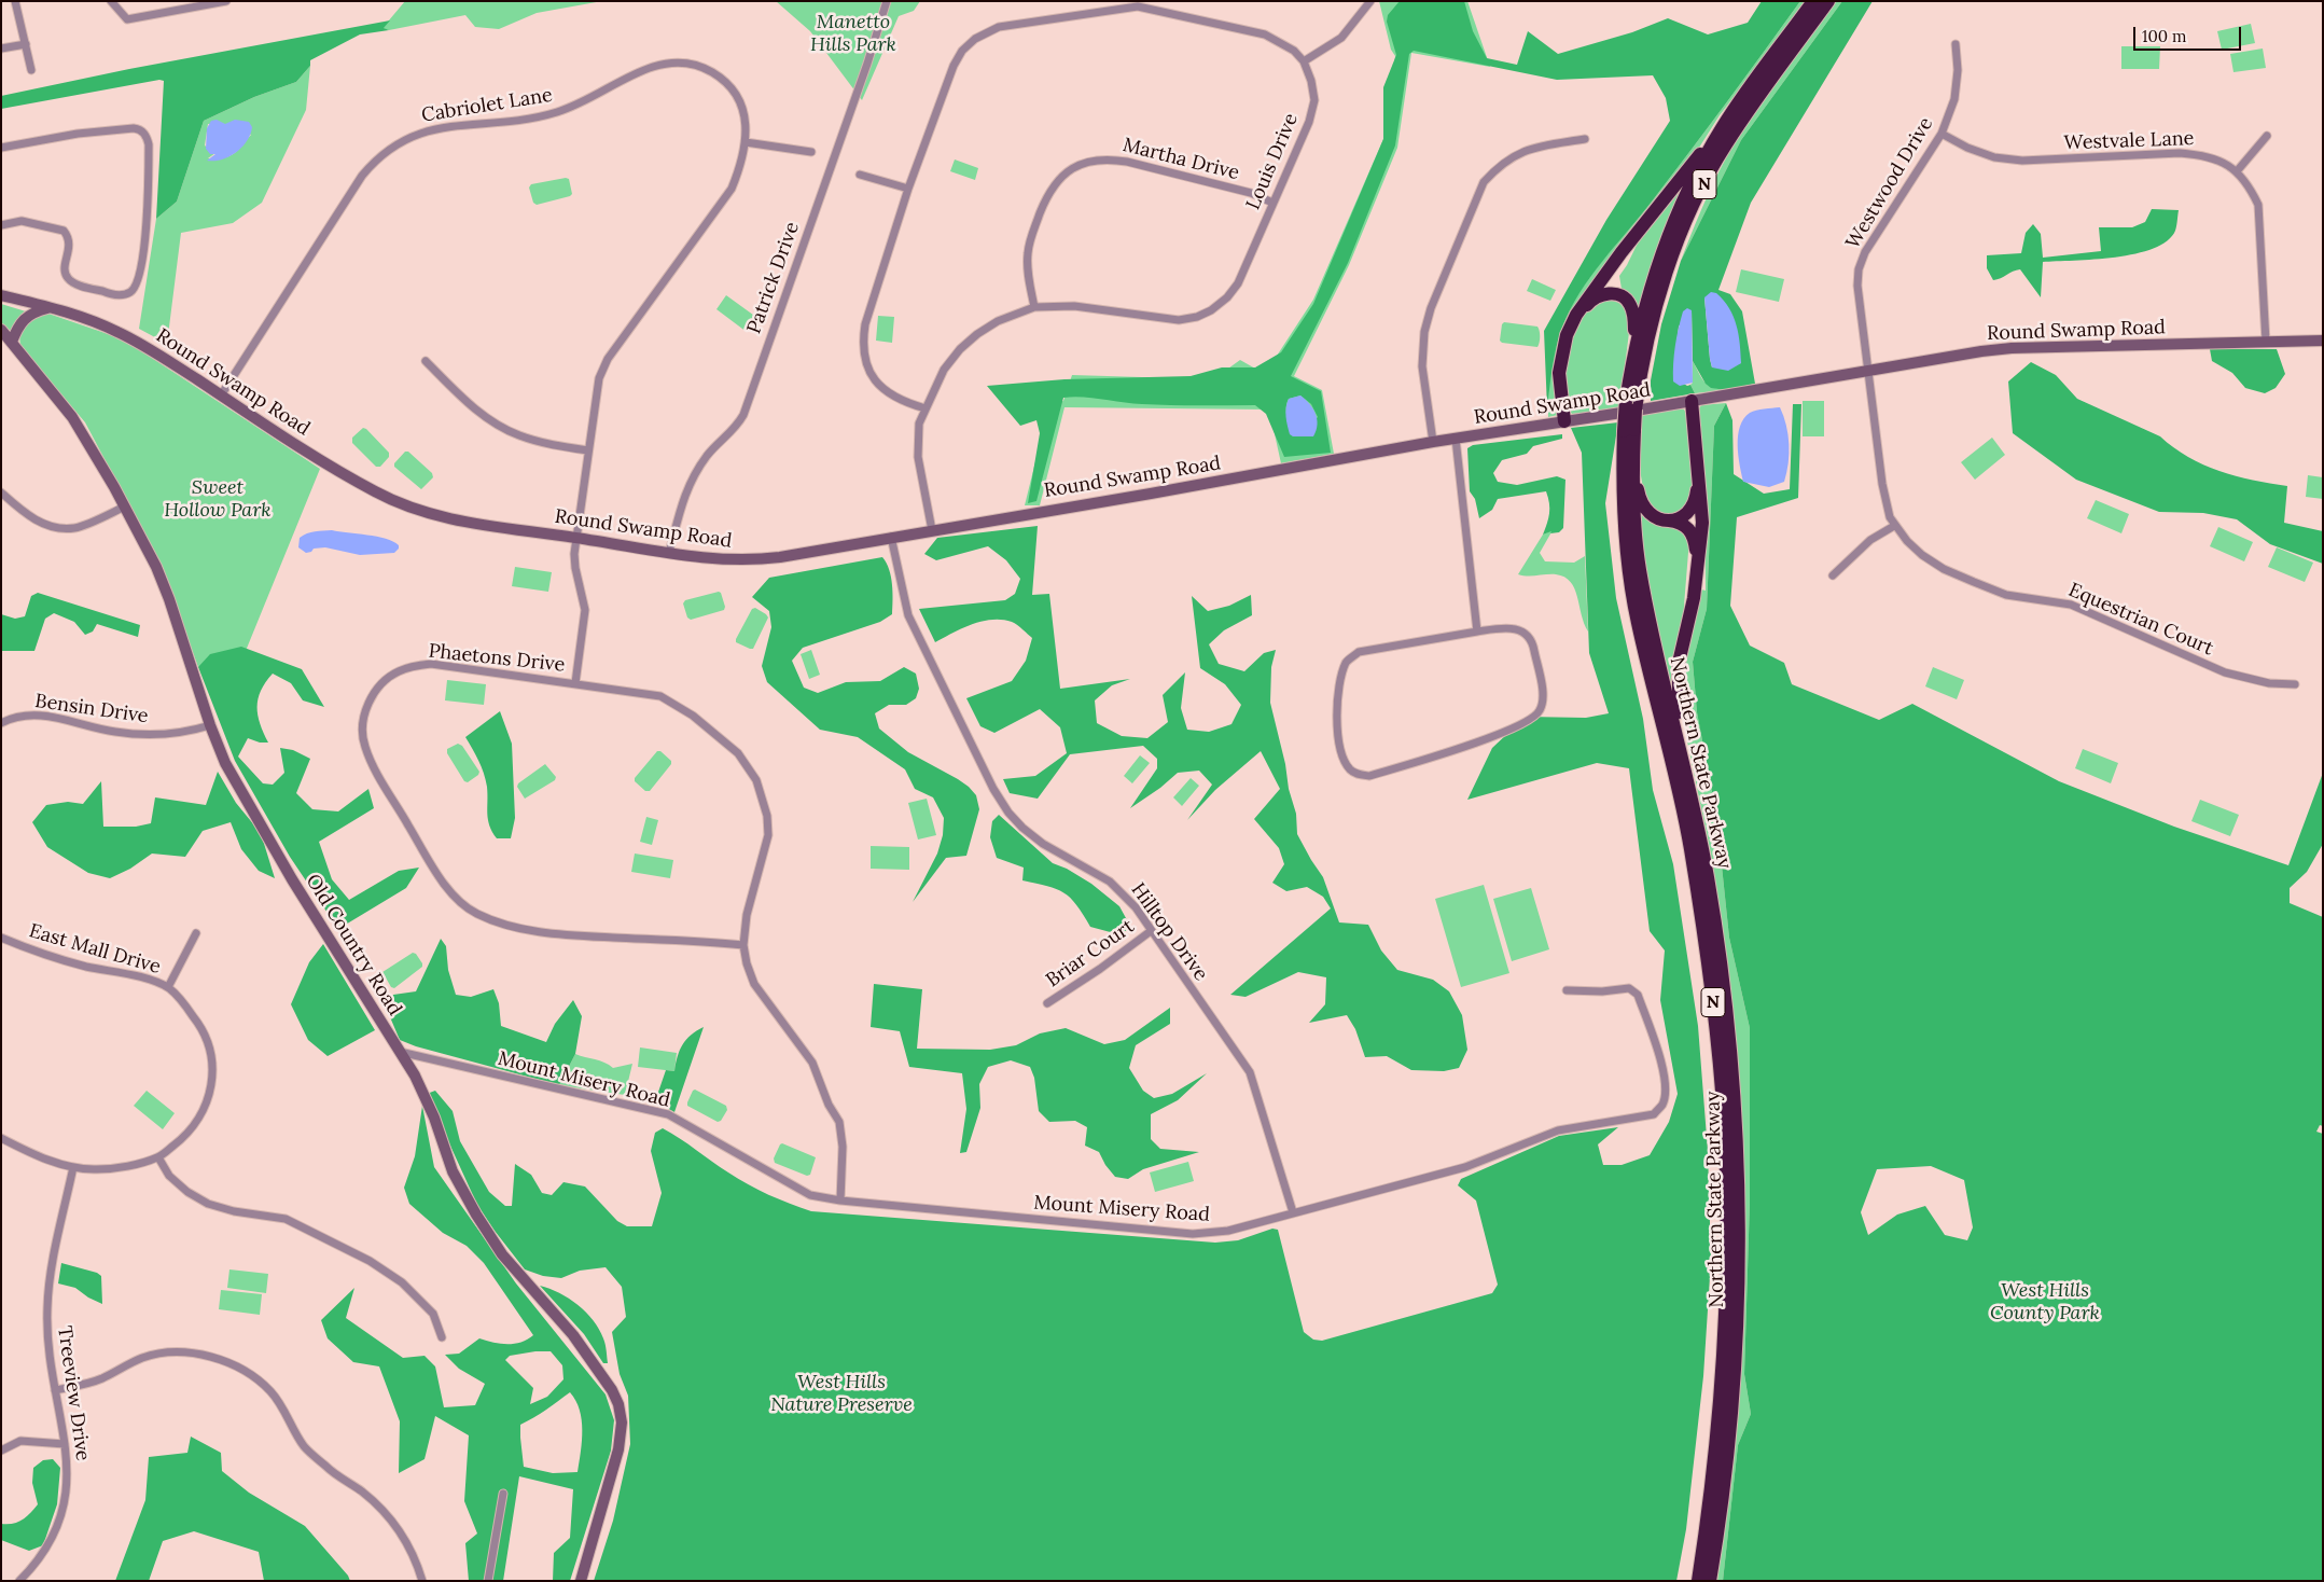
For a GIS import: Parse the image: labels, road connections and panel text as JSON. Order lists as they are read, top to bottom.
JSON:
{
  "streets": {
    "highway": ["N", "Northern State Parkway"],
    "street": [
      "Cabriolet Lane",
      "Westvale Lane",
      "Martha Drive",
      "Louis Drive",
      "Westwood Drive",
      "Patrick Drive",
      "Round Swamp Road",
      "Equestrian Court",
      "Phaetons Drive",
      "Bensin Drive",
      "Hilltop Drive",
      "Old Country Road",
      "East Mall Drive",
      "Briar Court",
      "Mount Misery Road",
      "Treeview Drive"
    ]
  },
  "crossings": [
    ["Cabriolet Lane", "Round Swamp Road"],
    ["Cabriolet Lane", "Phaetons Drive"],
    ["Westvale Lane", "Westwood Drive"],
    ["Westvale Lane", "Round Swamp Road"],
    ["Martha Drive", "Louis Drive"],
    ["Louis Drive", "Round Swamp Road"],
    ["Westwood Drive", "Round Swamp Road"],
    ["Westwood Drive", "Equestrian Court"],
    ["Patrick Drive", "Round Swamp Road"],
    ["Round Swamp Road", "Equestrian Court"],
    ["Round Swamp Road", "Hilltop Drive"],
    ["Phaetons Drive", "Mount Misery Road"],
    ["Bensin Drive", "Old Country Road"],
    ["Hilltop Drive", "Briar Court"],
    ["Hilltop Drive", "Mount Misery Road"],
    ["Old Country Road", "Mount Misery Road"],
    ["East Mall Drive", "Treeview Drive"]
  ],
  "parks": [
    "Manetto Hills Park",
    "Sweet Hollow Park",
    "West Hills County Park",
    "West Hills Nature Preserve"
  ],
  "scale_bar": "100 m"
}
